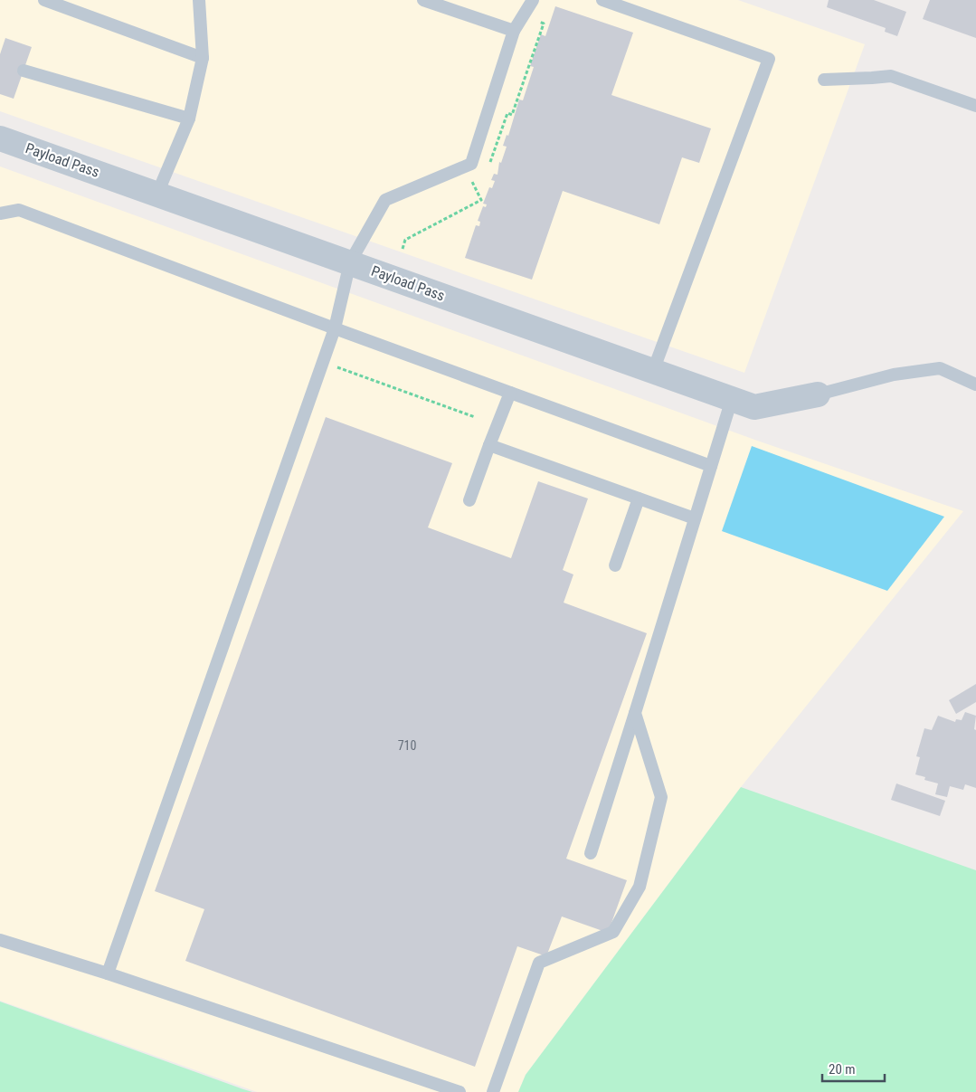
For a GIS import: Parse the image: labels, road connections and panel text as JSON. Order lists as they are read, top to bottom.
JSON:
{
  "streets": {
    "street": ["Payload Pass"]
  },
  "house_numbers": ["710"],
  "scale_bar": "20 m"
}
